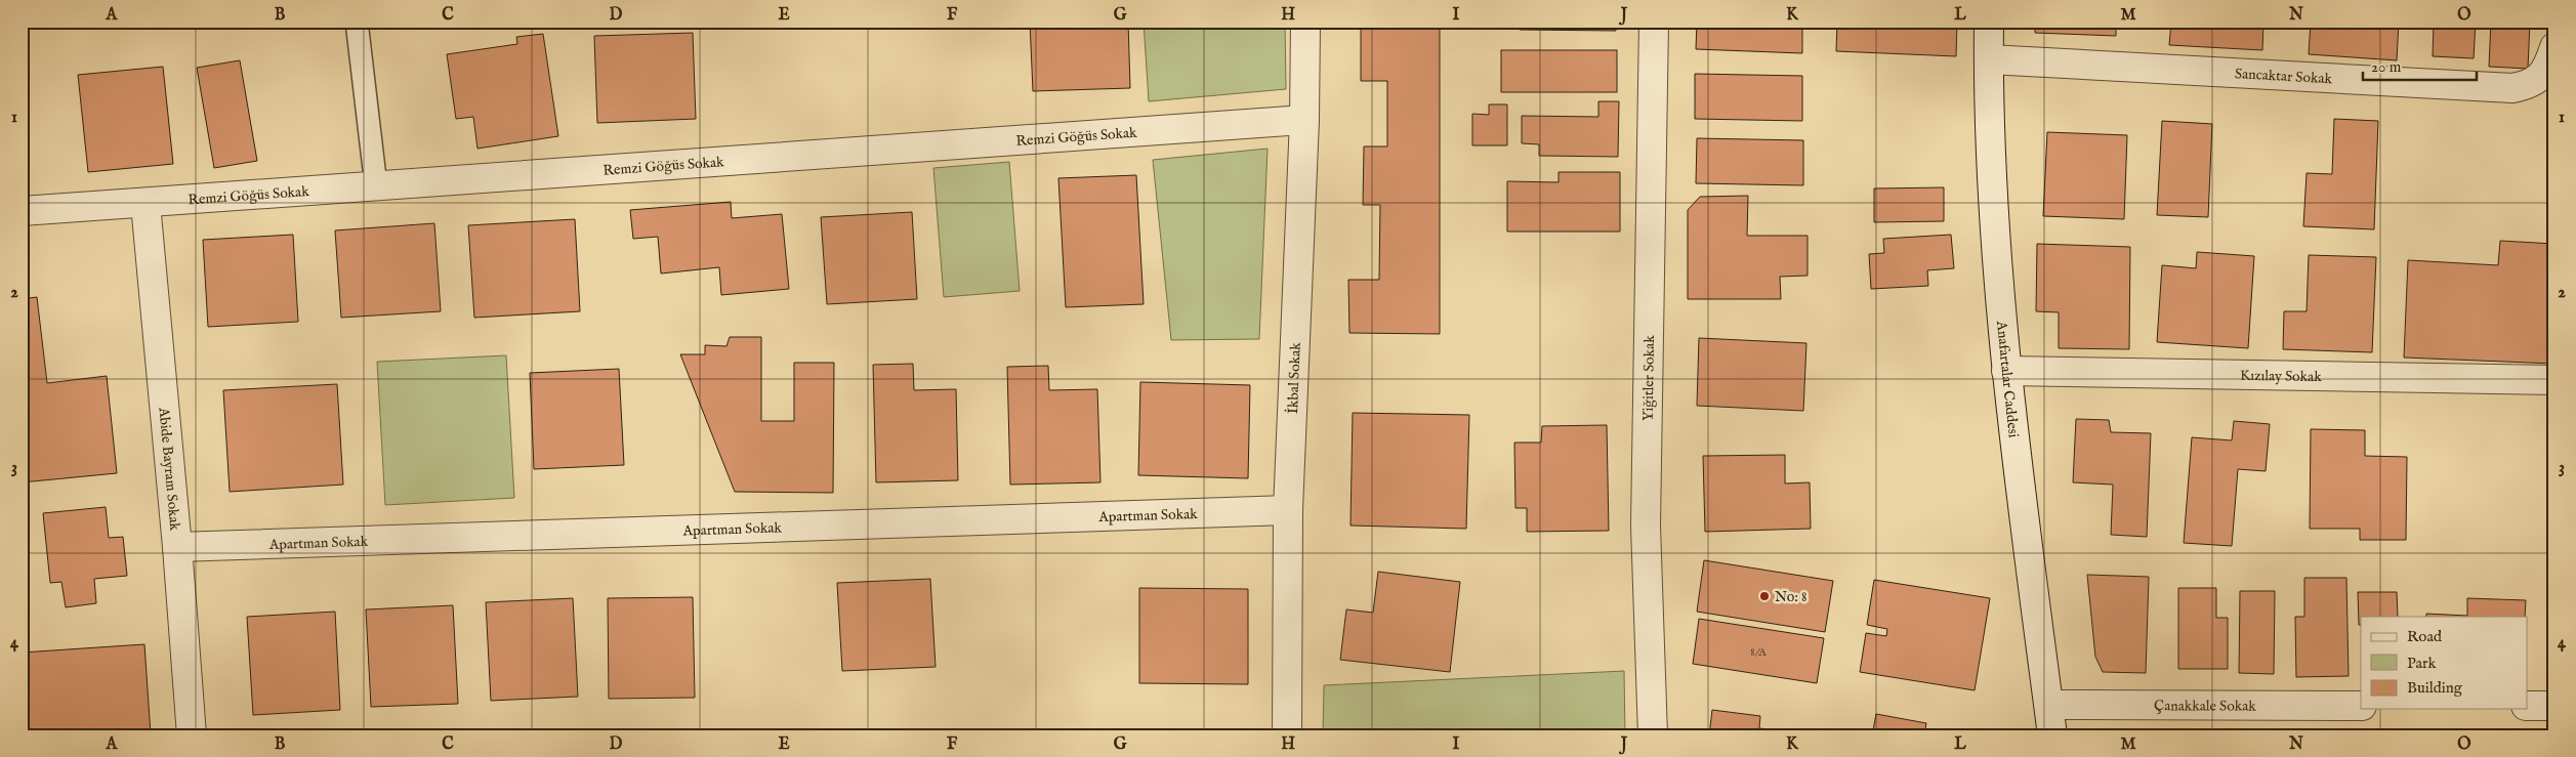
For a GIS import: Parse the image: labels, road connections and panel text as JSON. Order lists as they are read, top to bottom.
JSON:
{
  "streets": {
    "street": [
      "Sancaktar Sokak",
      "Remzi Göğüs Sokak",
      "Kızılay Sokak",
      "İkbal Sokak",
      "Yiğitler Sokak",
      "Anafartalar Caddesi",
      "Abide Bayram Sokak",
      "Apartman Sokak",
      "Çanakkale Sokak"
    ]
  },
  "crossings": [
    ["Sancaktar Sokak", "Anafartalar Caddesi"],
    ["Remzi Göğüs Sokak", "İkbal Sokak"],
    ["Remzi Göğüs Sokak", "Abide Bayram Sokak"],
    ["Kızılay Sokak", "Anafartalar Caddesi"],
    ["İkbal Sokak", "Apartman Sokak"],
    ["Anafartalar Caddesi", "Çanakkale Sokak"],
    ["Abide Bayram Sokak", "Apartman Sokak"]
  ],
  "places": ["No: 8"],
  "house_numbers": ["8/A"],
  "legend": ["Road", "Park", "Building"],
  "scale_bar": "20 m",
  "grid": {
    "columns": [
      "A",
      "B",
      "C",
      "D",
      "E",
      "F",
      "G",
      "H",
      "I",
      "J",
      "K",
      "L",
      "M",
      "N",
      "O"
    ],
    "rows": [
      "1",
      "2",
      "3",
      "4"
    ]
  }
}
